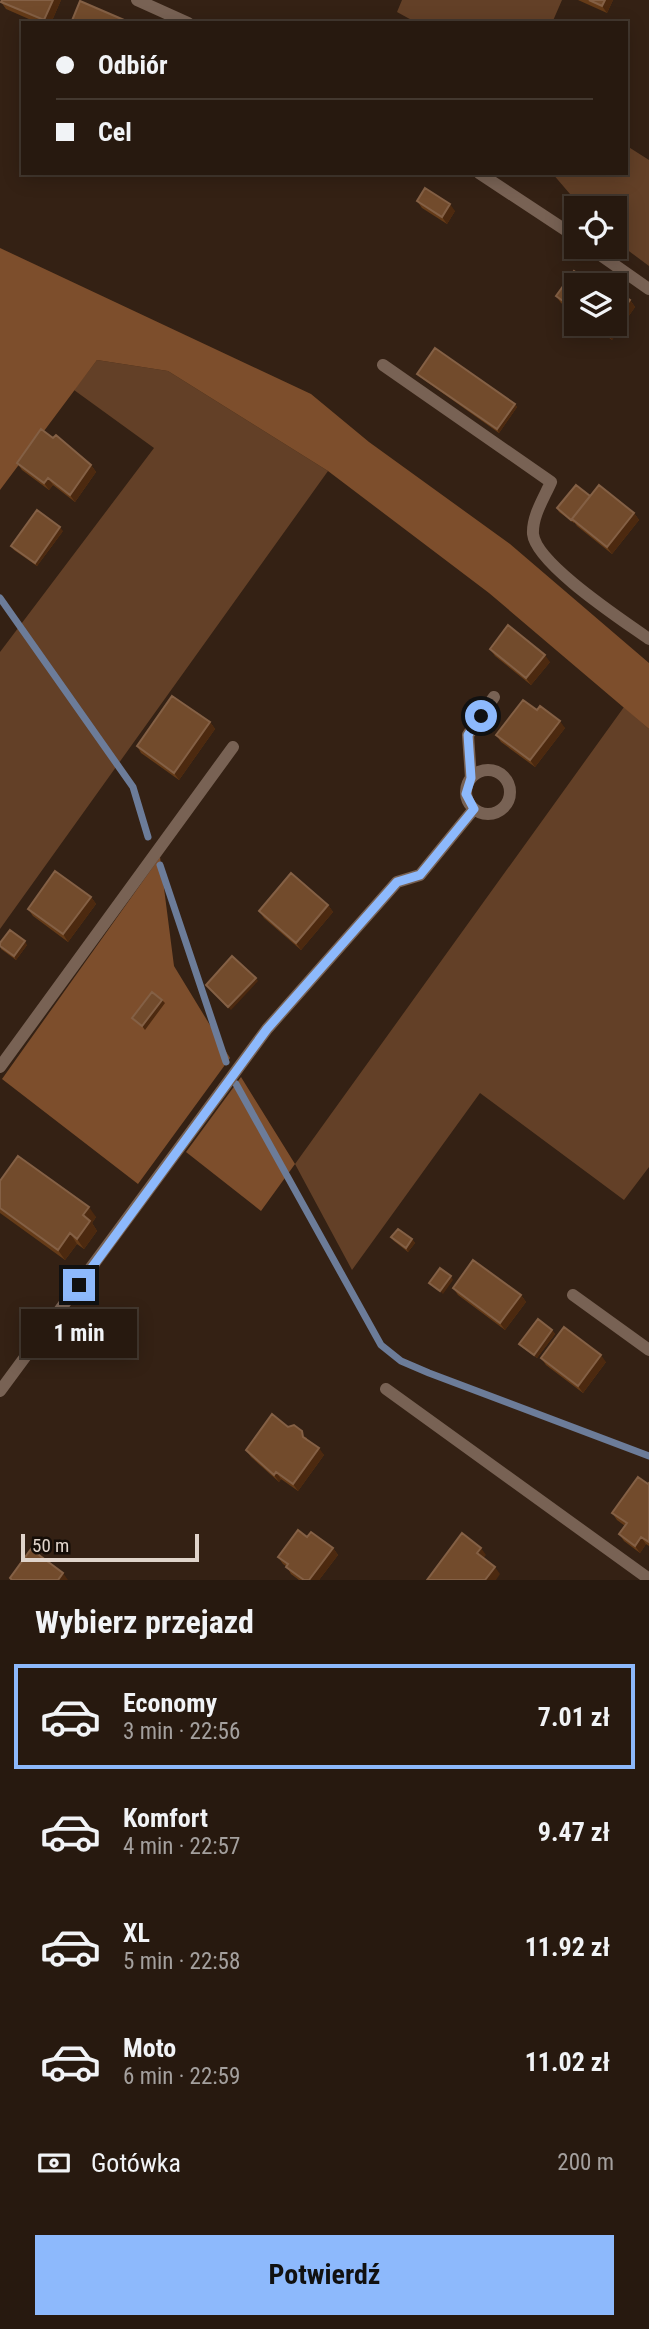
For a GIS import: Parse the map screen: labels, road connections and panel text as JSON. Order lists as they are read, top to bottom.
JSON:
{
  "scale_bar": "50 m",
  "page": {
    "banner": ["Odbiór", "Cel"],
    "bubble": "1 min",
    "scale": "50 m",
    "heading": "Wybierz przejazd",
    "list": [
      {
        "name": "Economy",
        "note": "3 min · 22:56",
        "value": "7.01 zł"
      },
      {
        "name": "Komfort",
        "note": "4 min · 22:57",
        "value": "9.47 zł"
      },
      {
        "name": "XL",
        "note": "5 min · 22:58",
        "value": "11.92 zł"
      },
      {
        "name": "Moto",
        "note": "6 min · 22:59",
        "value": "11.02 zł"
      }
    ],
    "pay": ["Gotówka", "200 m"],
    "buttons": "Potwierdź"
  }
}
